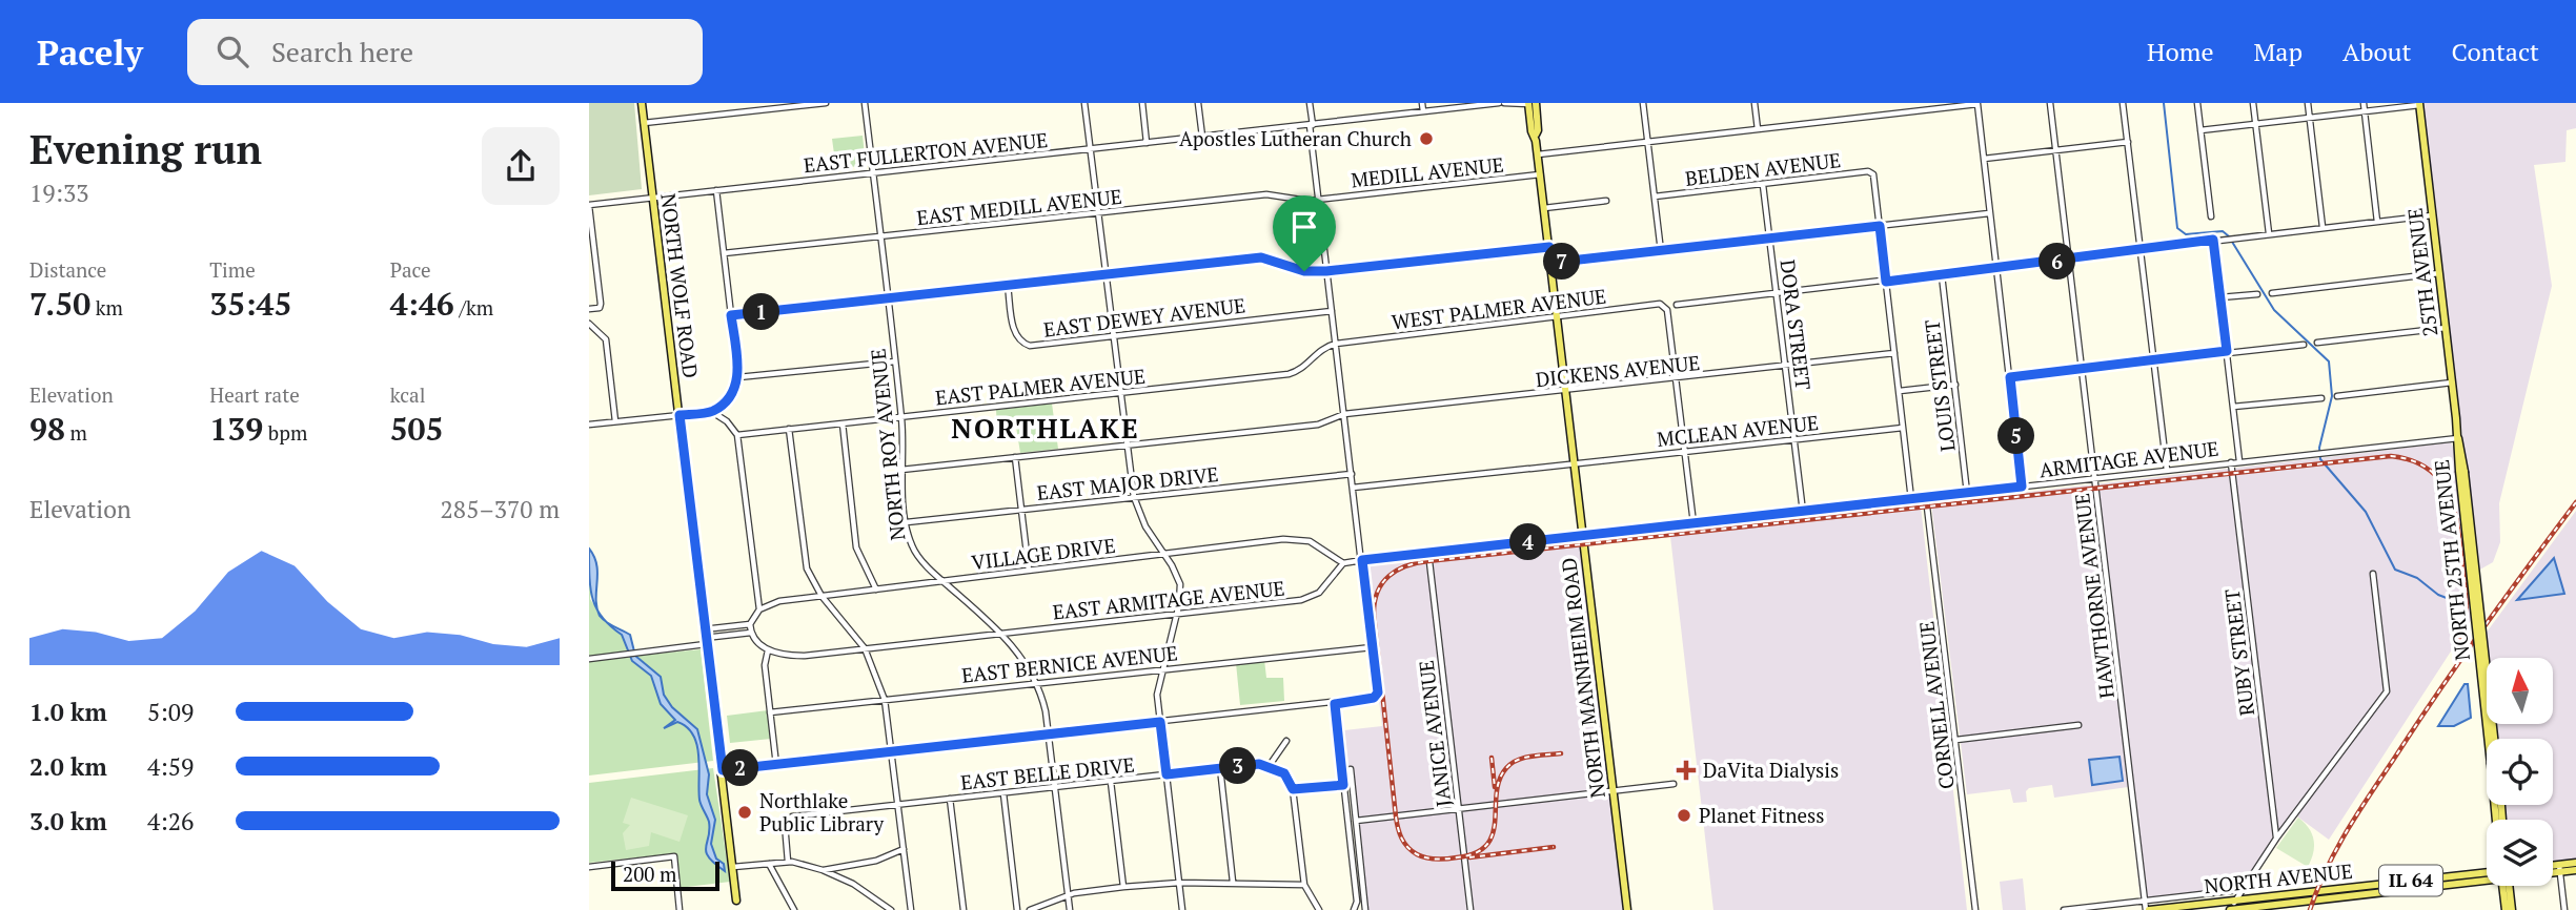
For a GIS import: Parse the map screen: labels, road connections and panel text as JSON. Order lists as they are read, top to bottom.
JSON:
{
  "streets": {
    "main road": [
      "25TH AVENUE",
      "NORTH WOLF ROAD",
      "NORTH 25TH AVENUE",
      "NORTH MANNHEIM ROAD",
      "NORTH AVENUE",
      "IL 64"
    ],
    "street": [
      "EAST FULLERTON AVENUE",
      "BELDEN AVENUE",
      "MEDILL AVENUE",
      "EAST MEDILL AVENUE",
      "WEST PALMER AVENUE",
      "EAST DEWEY AVENUE",
      "DORA STREET",
      "DICKENS AVENUE",
      "LOUIS STREET",
      "EAST PALMER AVENUE",
      "MCLEAN AVENUE",
      "NORTH ROY AVENUE",
      "ARMITAGE AVENUE",
      "EAST MAJOR DRIVE",
      "VILLAGE DRIVE",
      "HAWTHORNE AVENUE",
      "EAST ARMITAGE AVENUE",
      "RUBY STREET",
      "EAST BERNICE AVENUE",
      "CORNELL AVENUE",
      "JANICE AVENUE",
      "EAST BELLE DRIVE"
    ]
  },
  "crossings": [
    ["EAST FULLERTON AVENUE", "NORTH WOLF ROAD"],
    ["EAST FULLERTON AVENUE", "NORTH ROY AVENUE"],
    ["EAST FULLERTON AVENUE", "NORTH MANNHEIM ROAD"],
    ["BELDEN AVENUE", "DORA STREET"],
    ["MEDILL AVENUE", "EAST MEDILL AVENUE"],
    ["MEDILL AVENUE", "NORTH MANNHEIM ROAD"],
    ["EAST MEDILL AVENUE", "NORTH ROY AVENUE"],
    ["25TH AVENUE", "ARMITAGE AVENUE"],
    ["25TH AVENUE", "NORTH 25TH AVENUE"],
    ["WEST PALMER AVENUE", "DICKENS AVENUE"],
    ["WEST PALMER AVENUE", "EAST PALMER AVENUE"],
    ["WEST PALMER AVENUE", "NORTH MANNHEIM ROAD"],
    ["DORA STREET", "DICKENS AVENUE"],
    ["DORA STREET", "MCLEAN AVENUE"],
    ["DORA STREET", "ARMITAGE AVENUE"],
    ["DICKENS AVENUE", "NORTH ROY AVENUE"],
    ["DICKENS AVENUE", "NORTH MANNHEIM ROAD"],
    ["LOUIS STREET", "ARMITAGE AVENUE"],
    ["EAST PALMER AVENUE", "NORTH ROY AVENUE"],
    ["MCLEAN AVENUE", "NORTH MANNHEIM ROAD"],
    ["NORTH ROY AVENUE", "EAST MAJOR DRIVE"],
    ["NORTH ROY AVENUE", "VILLAGE DRIVE"],
    ["NORTH ROY AVENUE", "EAST ARMITAGE AVENUE"],
    ["NORTH ROY AVENUE", "EAST BERNICE AVENUE"],
    ["NORTH ROY AVENUE", "EAST BELLE DRIVE"],
    ["ARMITAGE AVENUE", "NORTH 25TH AVENUE"],
    ["ARMITAGE AVENUE", "HAWTHORNE AVENUE"],
    ["ARMITAGE AVENUE", "RUBY STREET"],
    ["ARMITAGE AVENUE", "NORTH MANNHEIM ROAD"],
    ["ARMITAGE AVENUE", "CORNELL AVENUE"],
    ["VILLAGE DRIVE", "EAST ARMITAGE AVENUE"],
    ["HAWTHORNE AVENUE", "NORTH AVENUE"]
  ],
  "districts": ["NORTHLAKE"],
  "places": {
    "other": ["Apostles Lutheran Church", "Northlake Public Library", "Planet Fitness"],
    "health": ["DaVita Dialysis"]
  },
  "scale_bar": "200 m",
  "north": "top",
  "page": {
    "header": "Pacely",
    "search": "Search here",
    "nav": [
      "Home",
      "Map",
      "About",
      "Contact"
    ],
    "heading": ["Evening run", "19:33"],
    "stats": [
      ["Distance", "7.50 km"],
      ["Time", "35:45"],
      ["Pace", "4:46 /km"],
      ["Elevation", "98 m"],
      ["Heart rate", "139 bpm"],
      ["kcal", "505"]
    ],
    "pins": [
      "6",
      "7",
      "1",
      "5",
      "4",
      "3",
      "2"
    ],
    "chart": ["Elevation", "285–370 m"],
    "list": [
      {
        "name": "1.0 km",
        "note": "5:09"
      },
      {
        "name": "2.0 km",
        "note": "4:59"
      },
      {
        "name": "3.0 km",
        "note": "4:26"
      }
    ],
    "scale": "200 m"
  }
}
